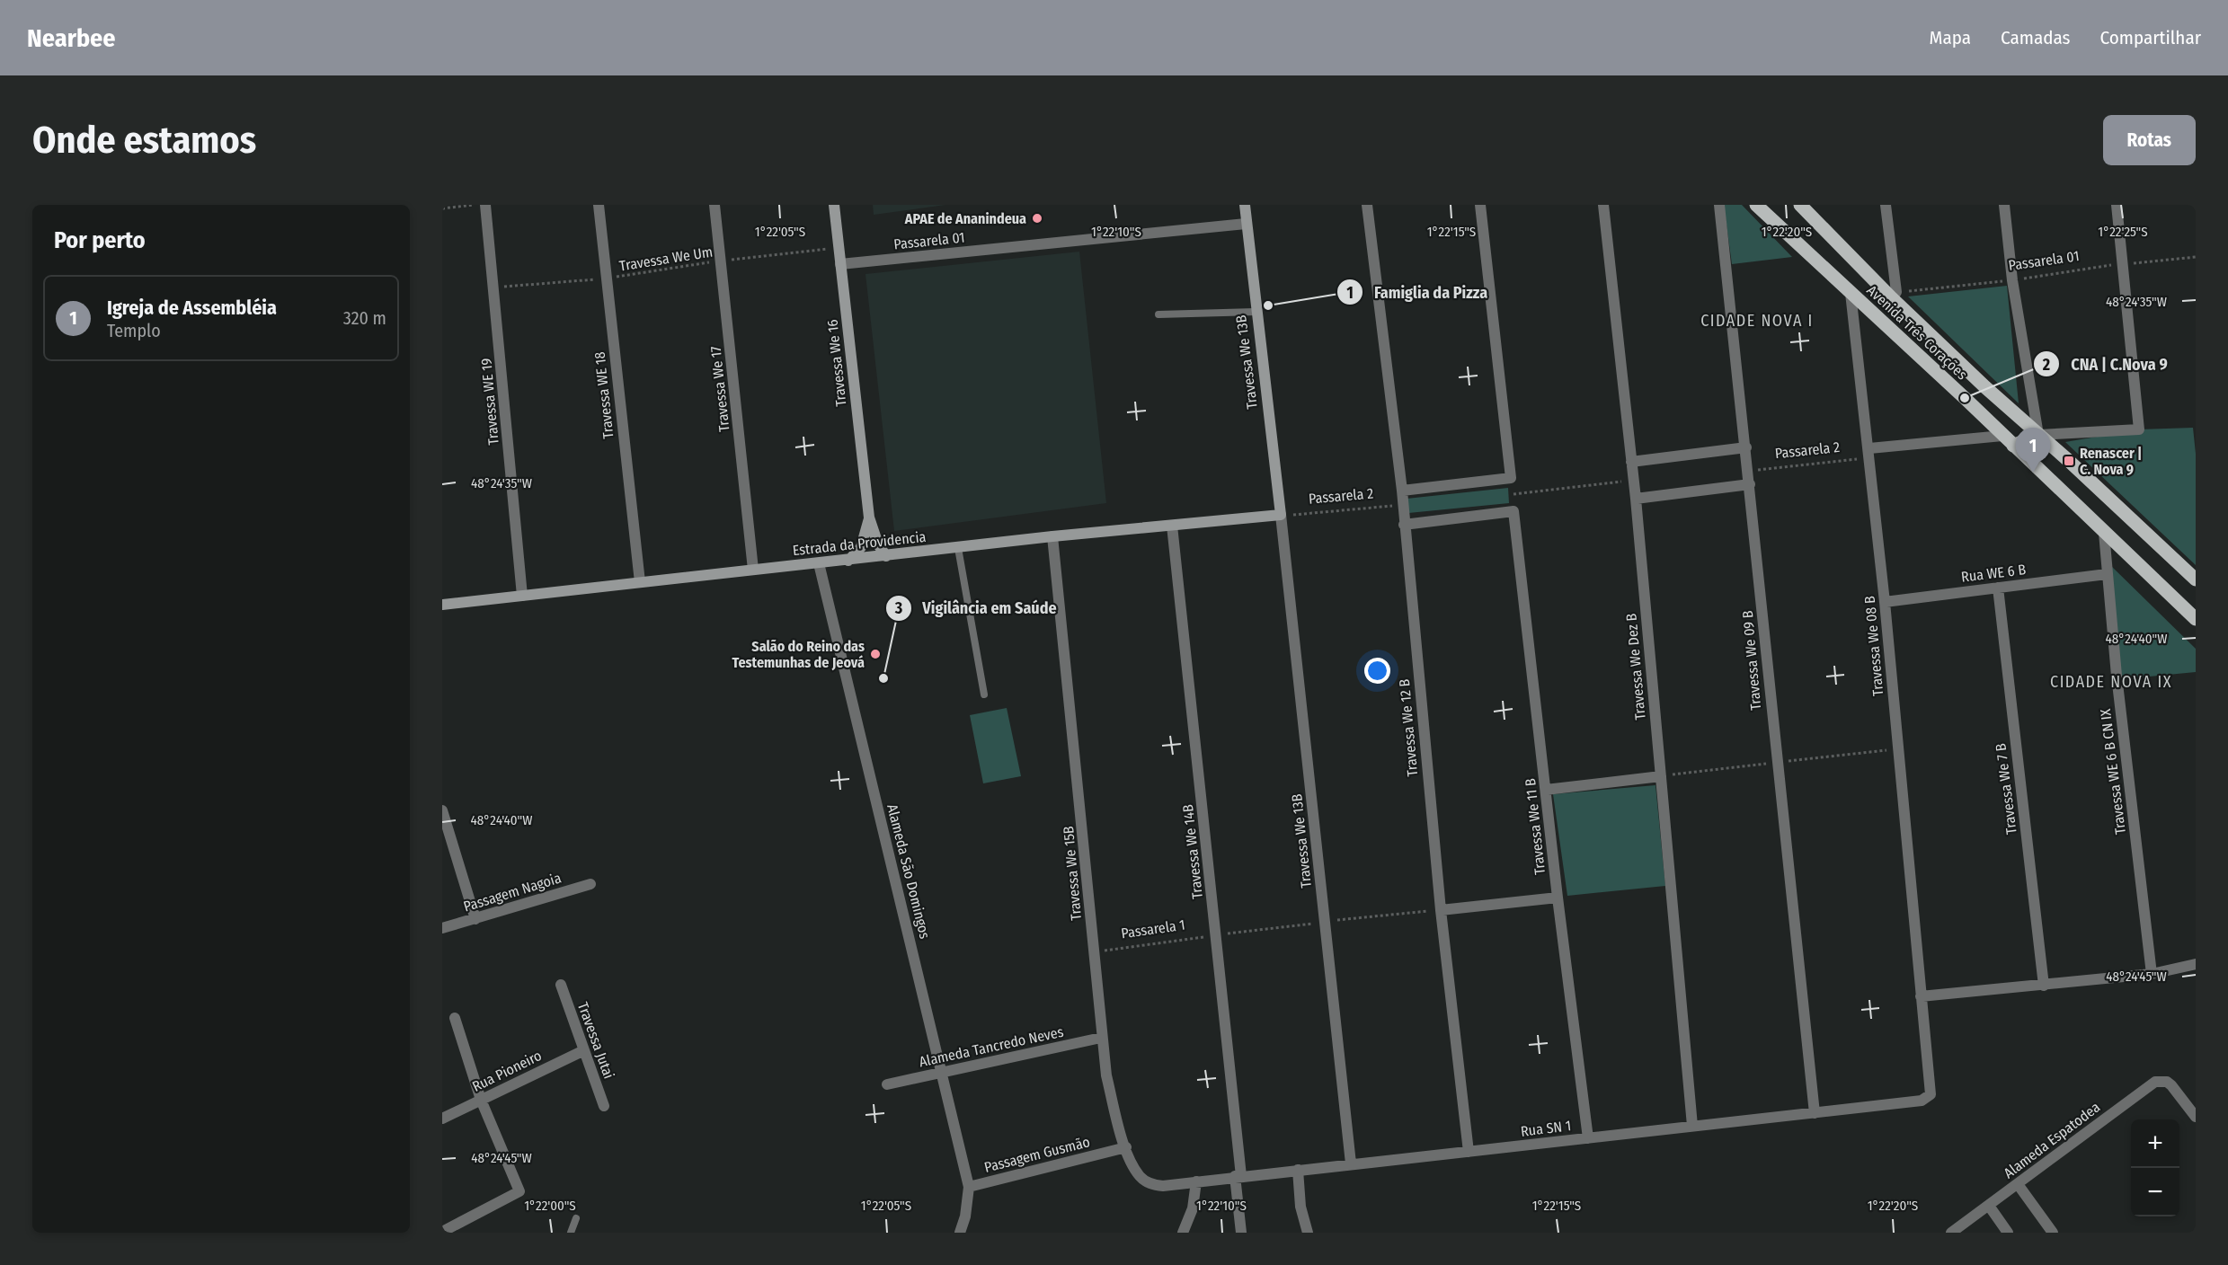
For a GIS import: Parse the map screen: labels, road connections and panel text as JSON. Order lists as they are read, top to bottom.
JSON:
{
  "streets": {
    "main road": [
      "Avenida Três Corações",
      "Travessa We 13B",
      "Travessa We 16",
      "Estrada da Providencia"
    ],
    "street": [
      "Passarela 01",
      "Travessa We 17",
      "Travessa WE 18",
      "Travessa WE 19",
      "Rua WE 6 B",
      "Travessa We 08 B",
      "Travessa We 09 B",
      "Travessa We Dez B",
      "Travessa We 12 B",
      "Travessa WE 6 B CN IX",
      "Travessa We 7 B",
      "Travessa We 11 B",
      "Travessa We 14B",
      "Alameda São Domingos",
      "Travessa We 15B",
      "Passagem Nagoia",
      "Travessa Jutai",
      "Alameda Tancredo Neves",
      "Rua Pioneiro",
      "Rua SN 1",
      "Alameda Espatodea",
      "Passagem Gusmão"
    ],
    "path": ["Travessa We Um", "Passarela 2", "Passarela 1"]
  },
  "crossings": [
    ["Passarela 01", "Avenida Três Corações"],
    ["Passarela 01", "Travessa We 13B"],
    ["Passarela 01", "Travessa We 16"],
    ["Travessa We Um", "Travessa We 16"],
    ["Travessa We Um", "Travessa We 17"],
    ["Travessa We Um", "Travessa WE 18"],
    ["Travessa We Um", "Travessa WE 19"],
    ["Avenida Três Corações", "Travessa We 08 B"],
    ["Avenida Três Corações", "Travessa WE 6 B CN IX"],
    ["Travessa We 13B", "Passarela 2"],
    ["Travessa We 13B", "Estrada da Providencia"],
    ["Travessa We 13B", "Rua SN 1"],
    ["Travessa We 17", "Estrada da Providencia"],
    ["Travessa WE 18", "Estrada da Providencia"],
    ["Travessa WE 19", "Estrada da Providencia"],
    ["Passarela 2", "Estrada da Providencia"],
    ["Passarela 2", "Travessa We 08 B"],
    ["Passarela 2", "Travessa We 09 B"],
    ["Passarela 2", "Travessa We 12 B"],
    ["Estrada da Providencia", "Travessa We 14B"],
    ["Estrada da Providencia", "Alameda São Domingos"],
    ["Estrada da Providencia", "Travessa We 15B"],
    ["Rua WE 6 B", "Travessa We 08 B"],
    ["Rua WE 6 B", "Travessa WE 6 B CN IX"],
    ["Rua WE 6 B", "Travessa We 7 B"],
    ["Travessa We 08 B", "Rua SN 1"],
    ["Travessa We 09 B", "Rua SN 1"],
    ["Travessa We Dez B", "Rua SN 1"],
    ["Travessa We 12 B", "Rua SN 1"],
    ["Travessa We 11 B", "Rua SN 1"],
    ["Travessa We 14B", "Passarela 1"],
    ["Travessa We 14B", "Rua SN 1"],
    ["Alameda São Domingos", "Alameda Tancredo Neves"],
    ["Alameda São Domingos", "Passagem Gusmão"],
    ["Travessa We 15B", "Passarela 1"],
    ["Travessa We 15B", "Alameda Tancredo Neves"],
    ["Travessa We 15B", "Rua SN 1"],
    ["Travessa We 15B", "Passagem Gusmão"],
    ["Travessa Jutai", "Rua Pioneiro"]
  ],
  "districts": ["CIDADE NOVA I", "CIDADE NOVA IX"],
  "places": {
    "other": [
      "APAE de Ananindeua",
      "Famiglia da Pizza",
      "CNA | C.Nova 9",
      "Salão do Reino das Testemunhas de Jeová",
      "Vigilância em Saúde"
    ],
    "transit": ["Renascer | C. Nova 9"]
  },
  "page": {
    "header": "Nearbee",
    "nav": ["Mapa", "Camadas", "Compartilhar"],
    "buttons": "Rotas",
    "title": "Onde estamos",
    "heading": "Por perto",
    "list": [
      {
        "mark": "1",
        "name": "Igreja de Assembléia",
        "note": "Templo",
        "value": "320 m"
      }
    ],
    "pins": "1",
    "map_buttons": ["+", "−"]
  },
  "coordinates": [
    "1°22'05\"S",
    "1°22'10\"S",
    "1°22'15\"S",
    "1°22'20\"S",
    "1°22'25\"S",
    "48°24'35\"W",
    "48°24'40\"W",
    "48°24'45\"W",
    "1°22'00\"S"
  ]
}
